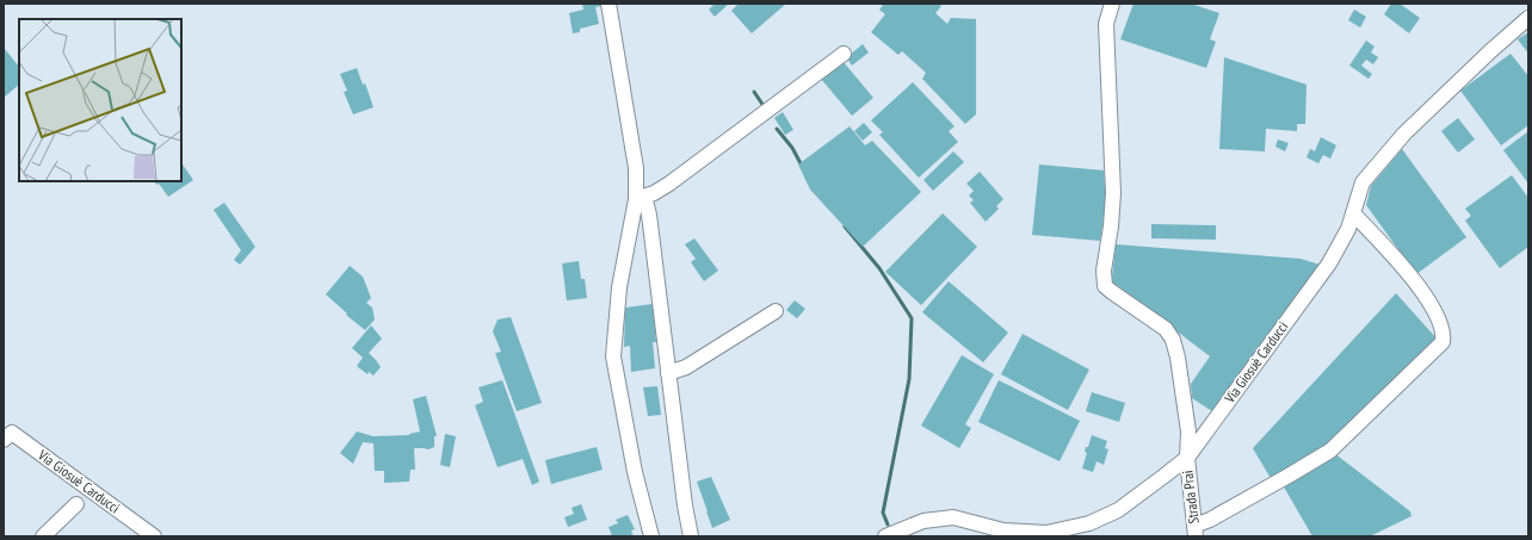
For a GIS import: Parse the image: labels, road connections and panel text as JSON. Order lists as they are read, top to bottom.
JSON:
{
  "streets": {
    "street": ["Via Giosuè Carducci", "Strada Prai"]
  },
  "crossings": [
    ["Via Giosuè Carducci", "Strada Prai"]
  ]
}
